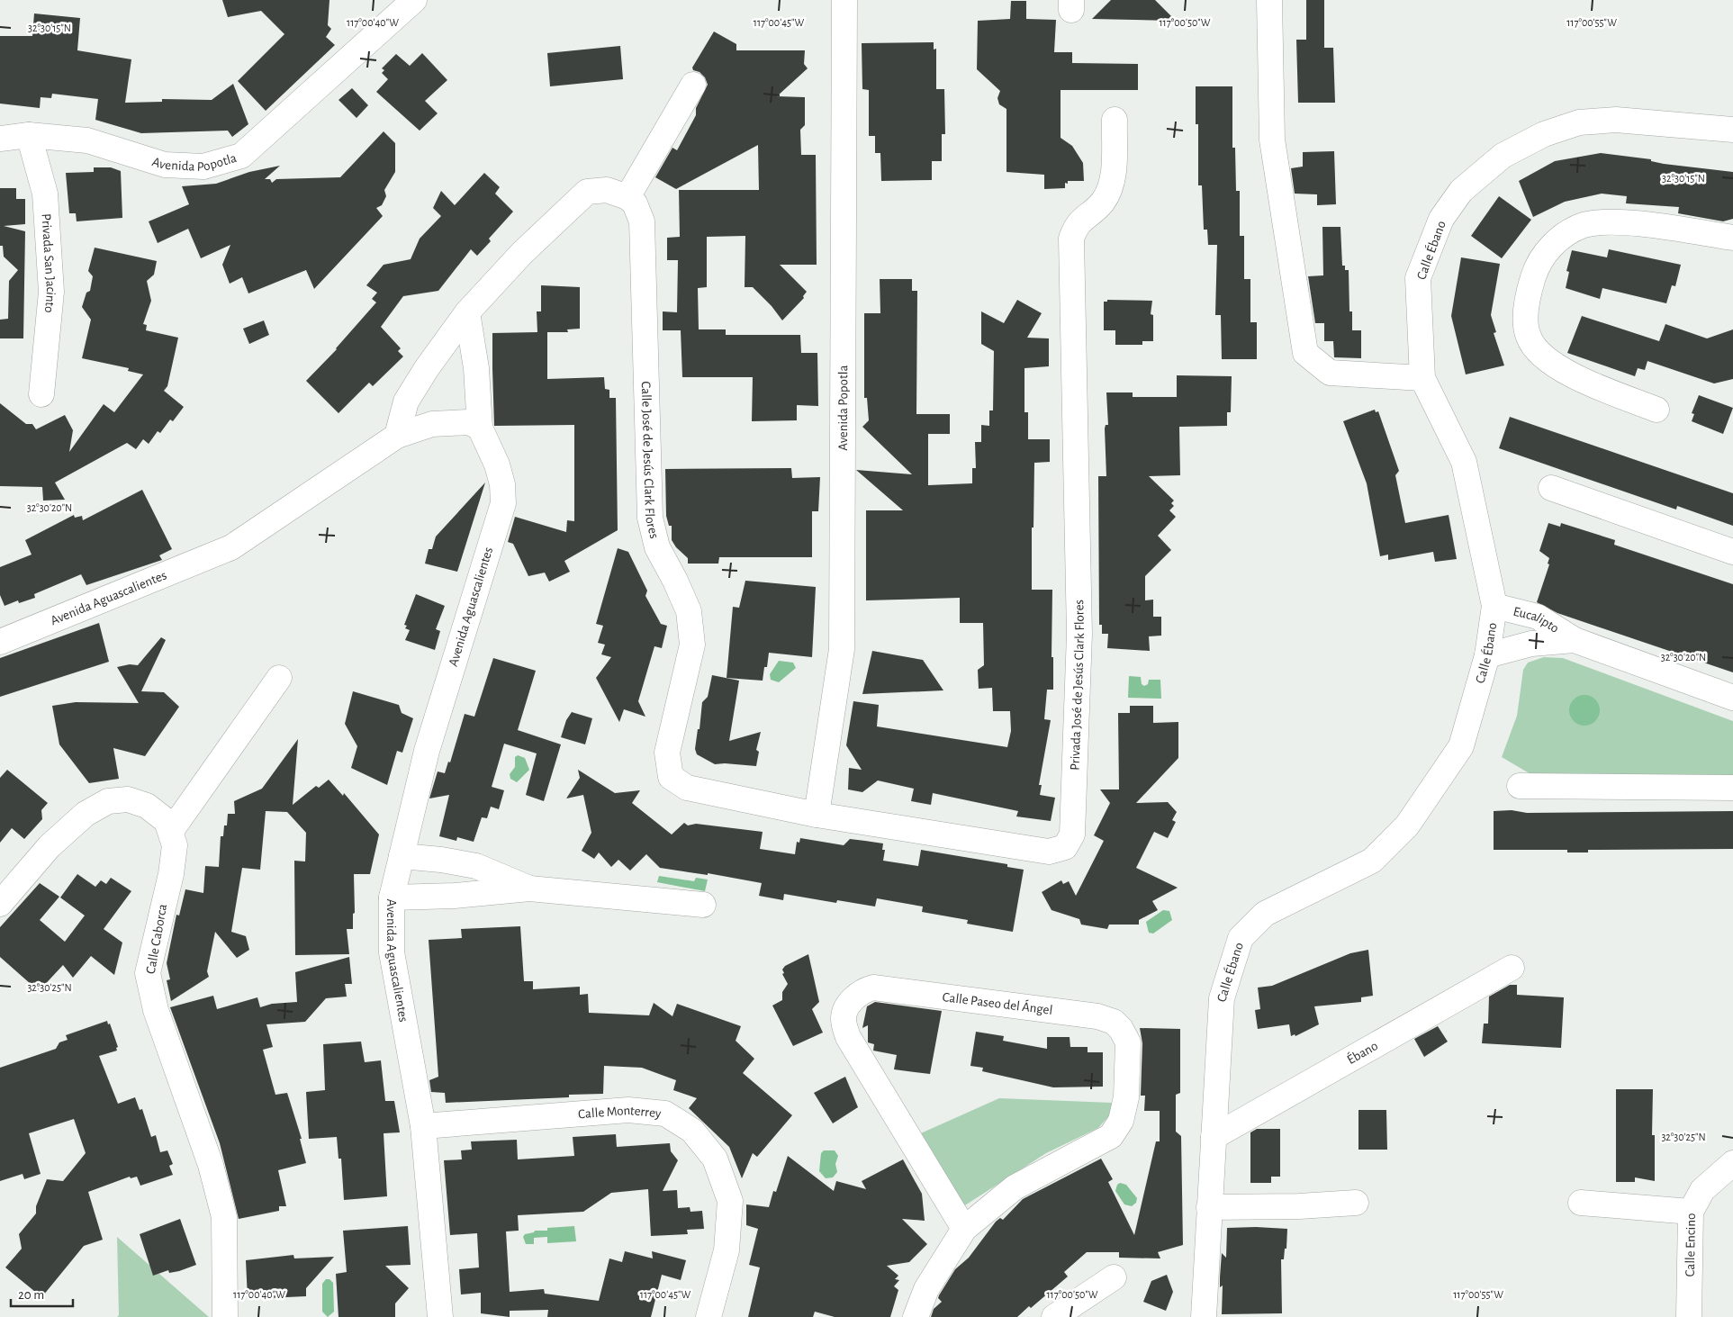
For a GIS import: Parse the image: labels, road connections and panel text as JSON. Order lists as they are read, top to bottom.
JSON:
{
  "streets": {
    "street": [
      "Avenida Popotla",
      "Calle Ébano",
      "Privada San Jacinto",
      "Calle José de Jesús Clark Flores",
      "Avenida Aguascalientes",
      "Eucalipto",
      "Privada José de Jesús Clark Flores",
      "Calle Caborca",
      "Calle Paseo del Ángel",
      "Ébano",
      "Calle Monterrey",
      "Calle Encino"
    ]
  },
  "crossings": [
    ["Avenida Popotla", "Privada San Jacinto"],
    ["Avenida Popotla", "Calle José de Jesús Clark Flores"],
    ["Avenida Popotla", "Privada José de Jesús Clark Flores"],
    ["Calle Ébano", "Eucalipto"],
    ["Calle Ébano", "Ébano"],
    ["Calle José de Jesús Clark Flores", "Privada José de Jesús Clark Flores"],
    ["Avenida Aguascalientes", "Calle Monterrey"]
  ],
  "scale_bar": "20 m",
  "coordinates": [
    "117°00'40\"W",
    "117°00'45\"W",
    "117°00'50\"W",
    "117°00'55\"W",
    "32°30'15\"N",
    "32°30'20\"N",
    "32°30'25\"N"
  ]
}
